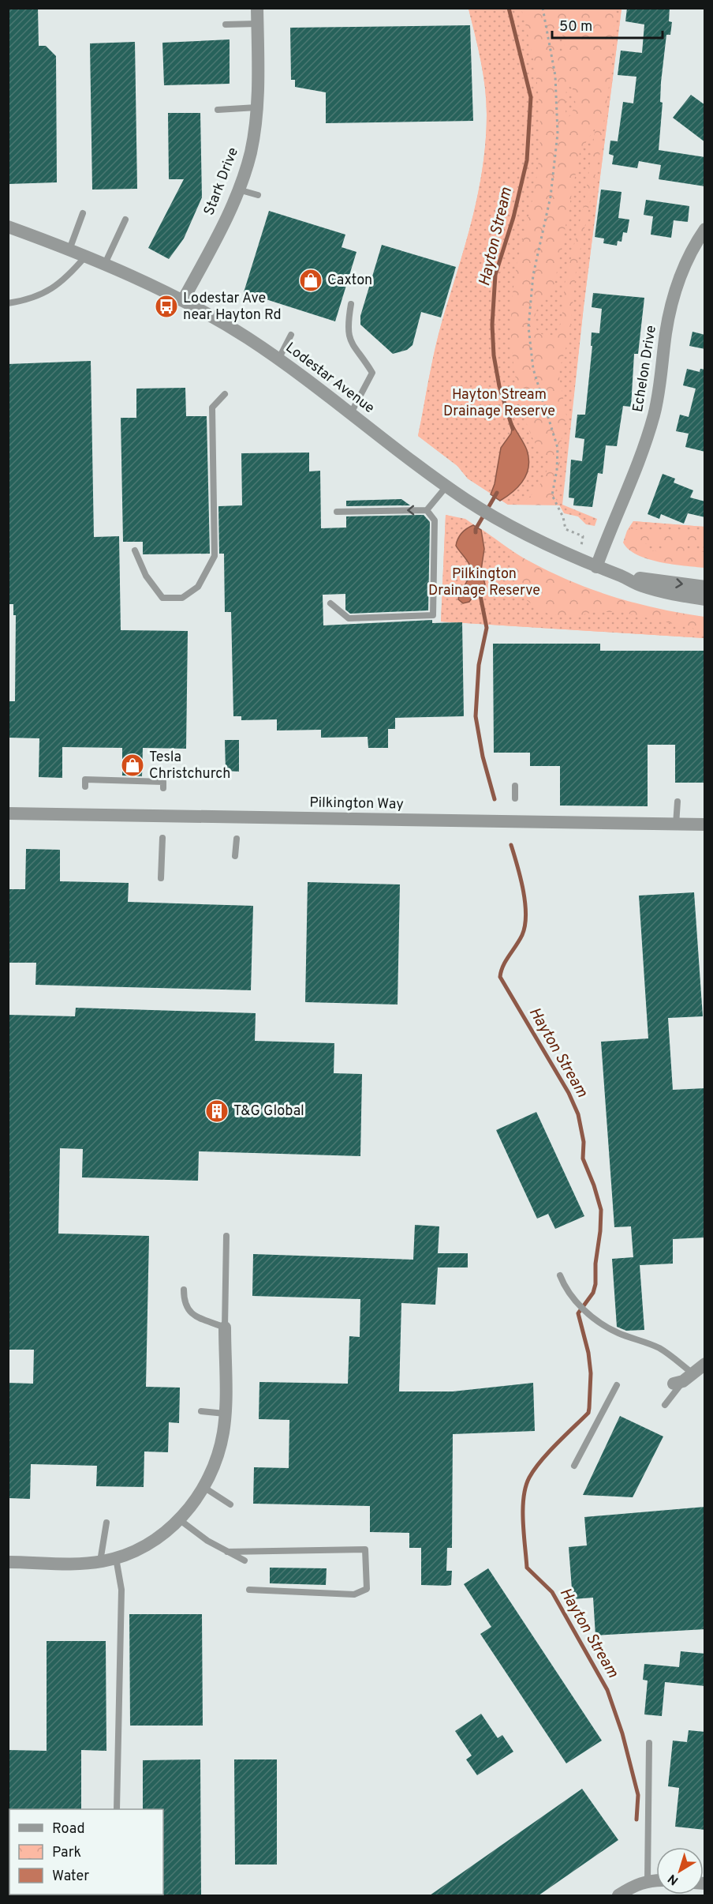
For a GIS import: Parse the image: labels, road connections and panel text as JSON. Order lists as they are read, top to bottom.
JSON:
{
  "streets": {
    "street": [
      "Stark Drive",
      "Echelon Drive",
      "Lodestar Avenue",
      "Pilkington Way"
    ]
  },
  "crossings": [
    ["Stark Drive", "Lodestar Avenue"],
    ["Echelon Drive", "Lodestar Avenue"]
  ],
  "water": ["Hayton Stream"],
  "parks": ["Hayton Stream Drainage Reserve", "Pilkington Drainage Reserve"],
  "places": {
    "shop": ["Caxton", "Tesla Christchurch"],
    "bus stop": ["Lodestar Ave near Hayton Rd"],
    "building": ["T&G Global"]
  },
  "legend": ["Road", "Park", "Water"],
  "scale_bar": "50 m",
  "north": "bottom left"
}
